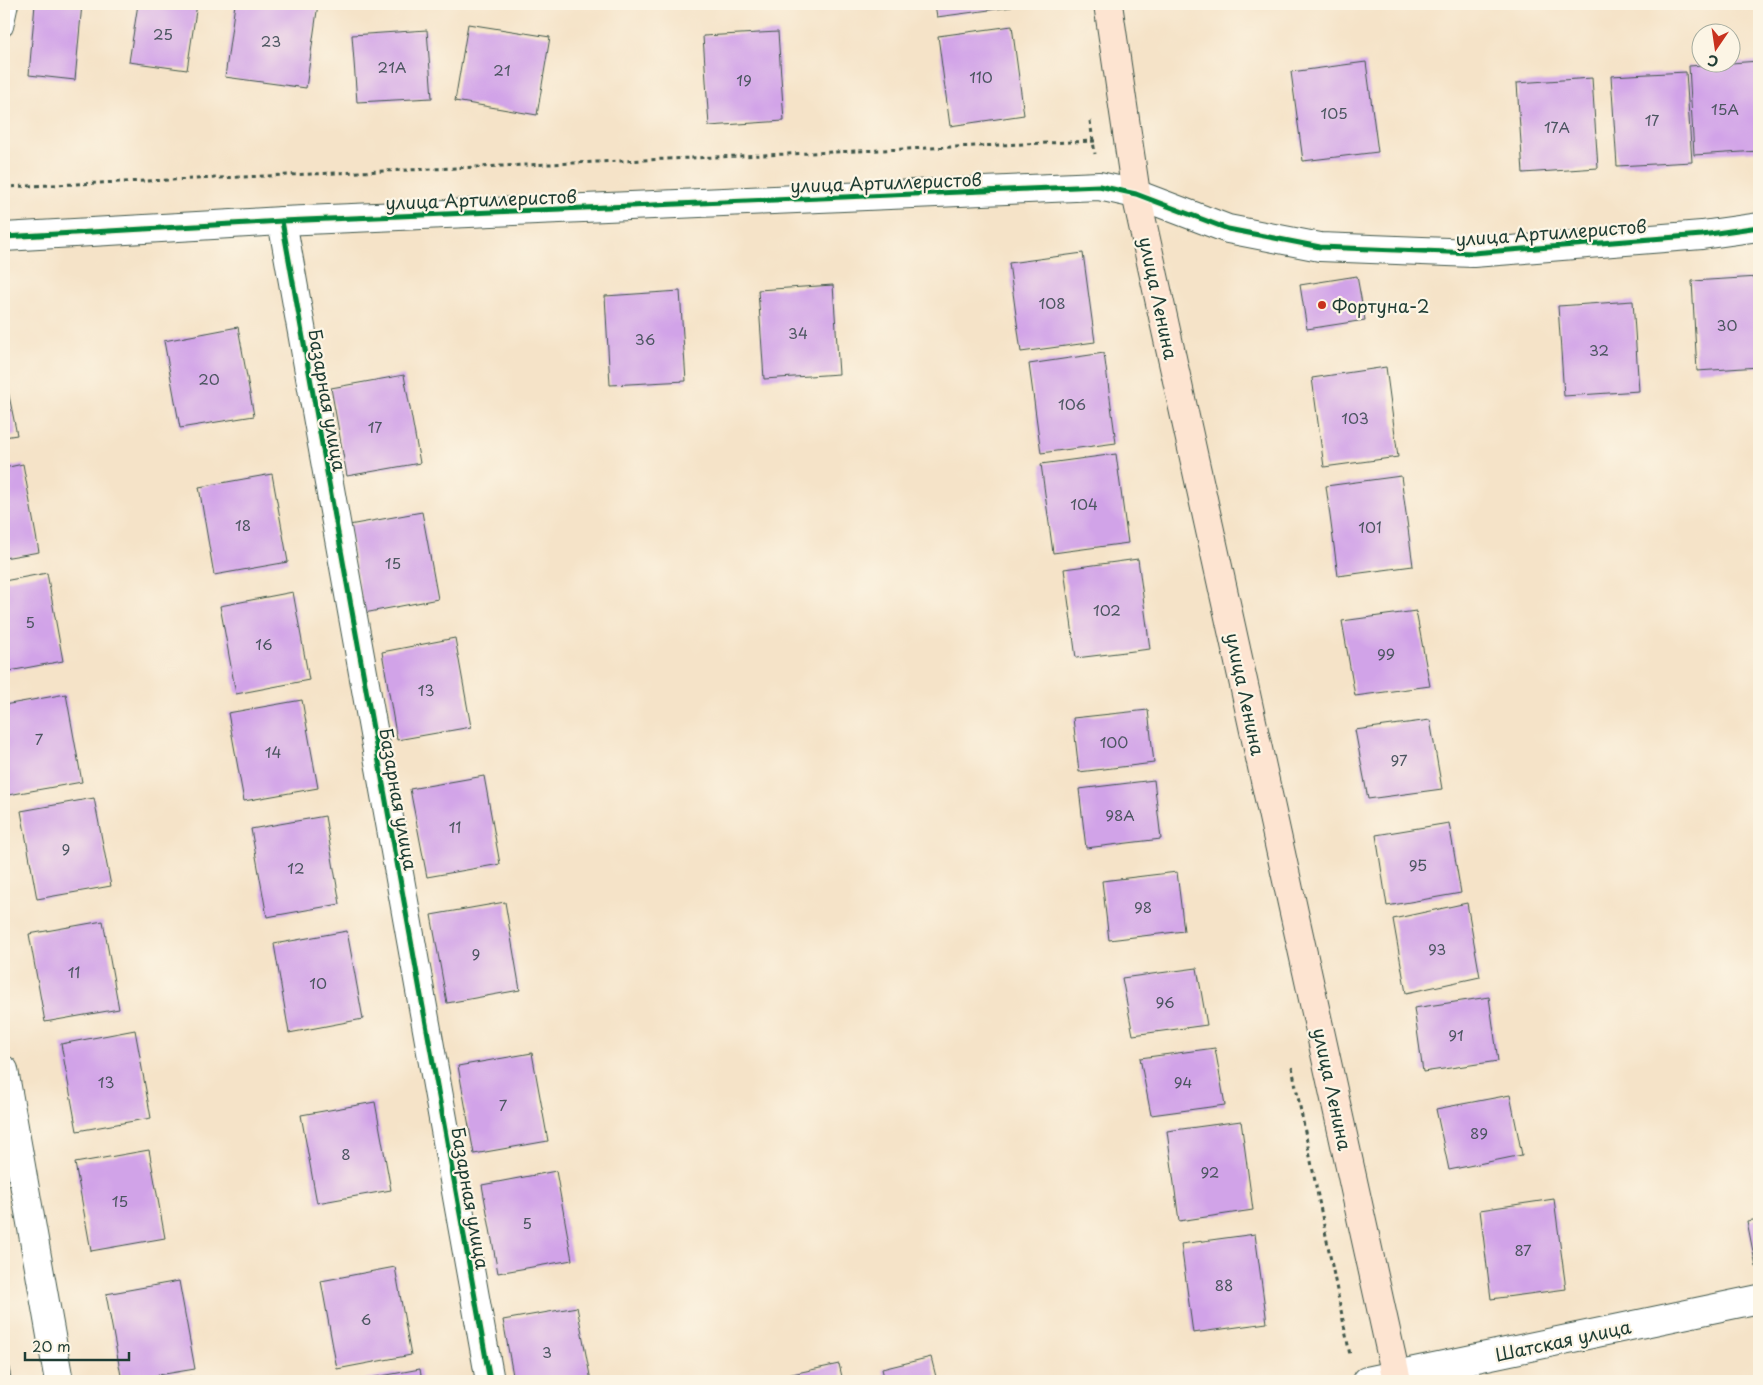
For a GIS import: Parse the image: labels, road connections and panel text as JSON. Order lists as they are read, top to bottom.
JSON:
{
  "streets": {
    "main road": ["улица Ленина"],
    "street": ["улица Артиллеристов", "Базарная улица", "Шатская улица"]
  },
  "crossings": [
    ["улица Артиллеристов", "улица Ленина"],
    ["улица Артиллеристов", "Базарная улица"],
    ["улица Ленина", "Шатская улица"]
  ],
  "places": ["Фортуна-2"],
  "house_numbers": [
    "25",
    "23",
    "21А",
    "21",
    "110",
    "19",
    "15А",
    "105",
    "17",
    "17А",
    "108",
    "30",
    "34",
    "36",
    "32",
    "20",
    "106",
    "103",
    "17",
    "104",
    "18",
    "101",
    "15",
    "102",
    "5",
    "16",
    "99",
    "13",
    "7",
    "100",
    "14",
    "97",
    "98А",
    "11",
    "9",
    "95",
    "12",
    "98",
    "93",
    "9",
    "11",
    "10",
    "96",
    "91",
    "13",
    "94",
    "7",
    "89",
    "8",
    "92",
    "15",
    "5",
    "87",
    "88",
    "6",
    "3"
  ],
  "scale_bar": "20 m",
  "north": "bottom"
}
